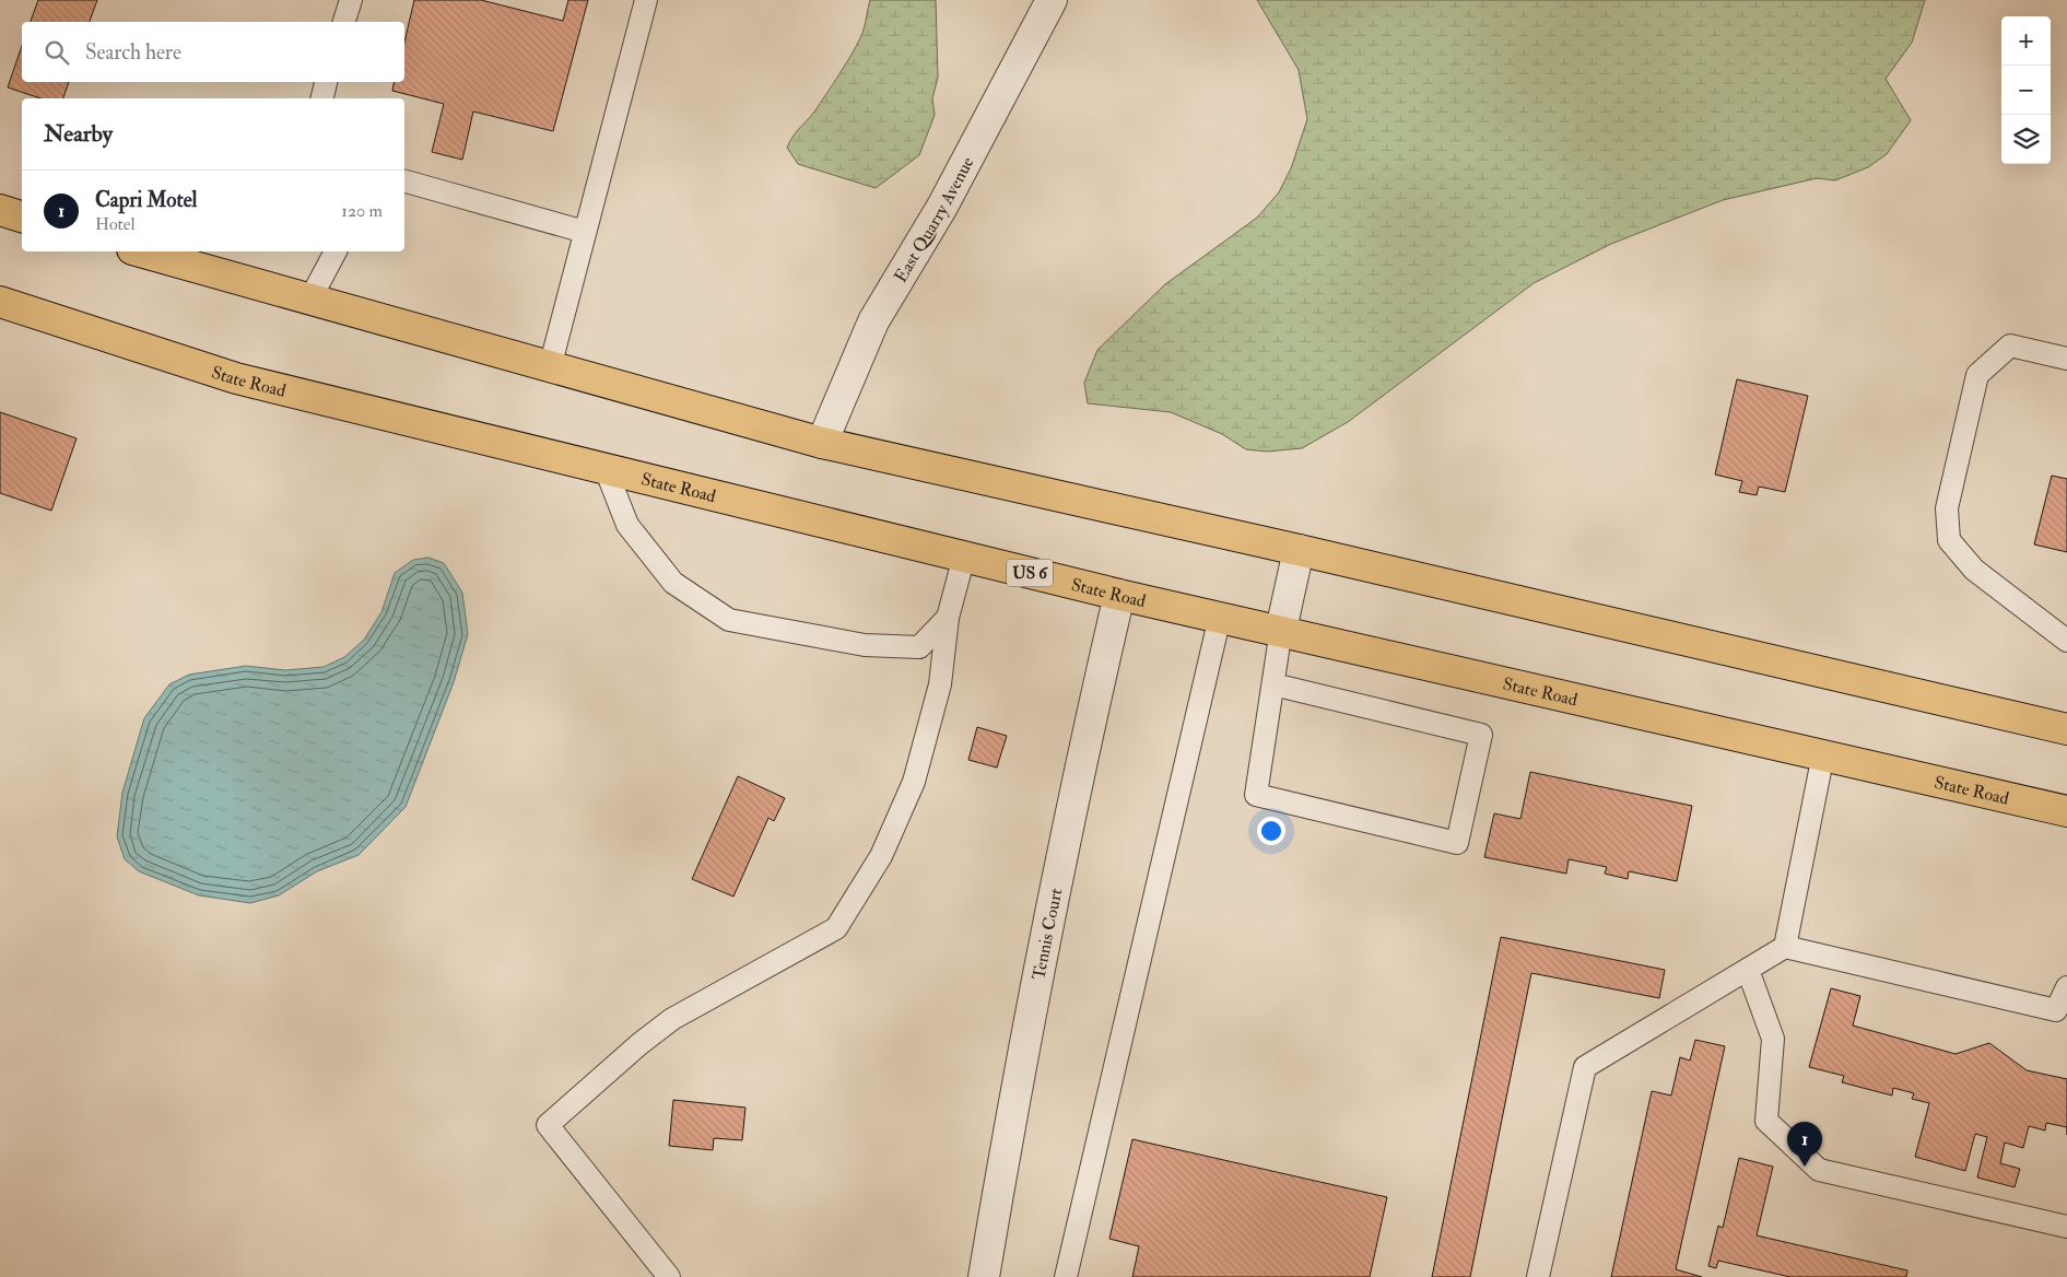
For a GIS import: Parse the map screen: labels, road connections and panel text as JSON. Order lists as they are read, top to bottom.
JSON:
{
  "streets": {
    "main road": ["State Road", "US 6"],
    "street": ["East Quarry Avenue", "Tennis Court"]
  },
  "crossings": [
    ["State Road", "Tennis Court"]
  ],
  "page": {
    "map_buttons": ["+", "−"],
    "search": "Search here",
    "heading": "Nearby",
    "list": [
      {
        "mark": "1",
        "name": "Capri Motel",
        "note": "Hotel",
        "value": "120 m"
      }
    ],
    "pins": "1"
  }
}
